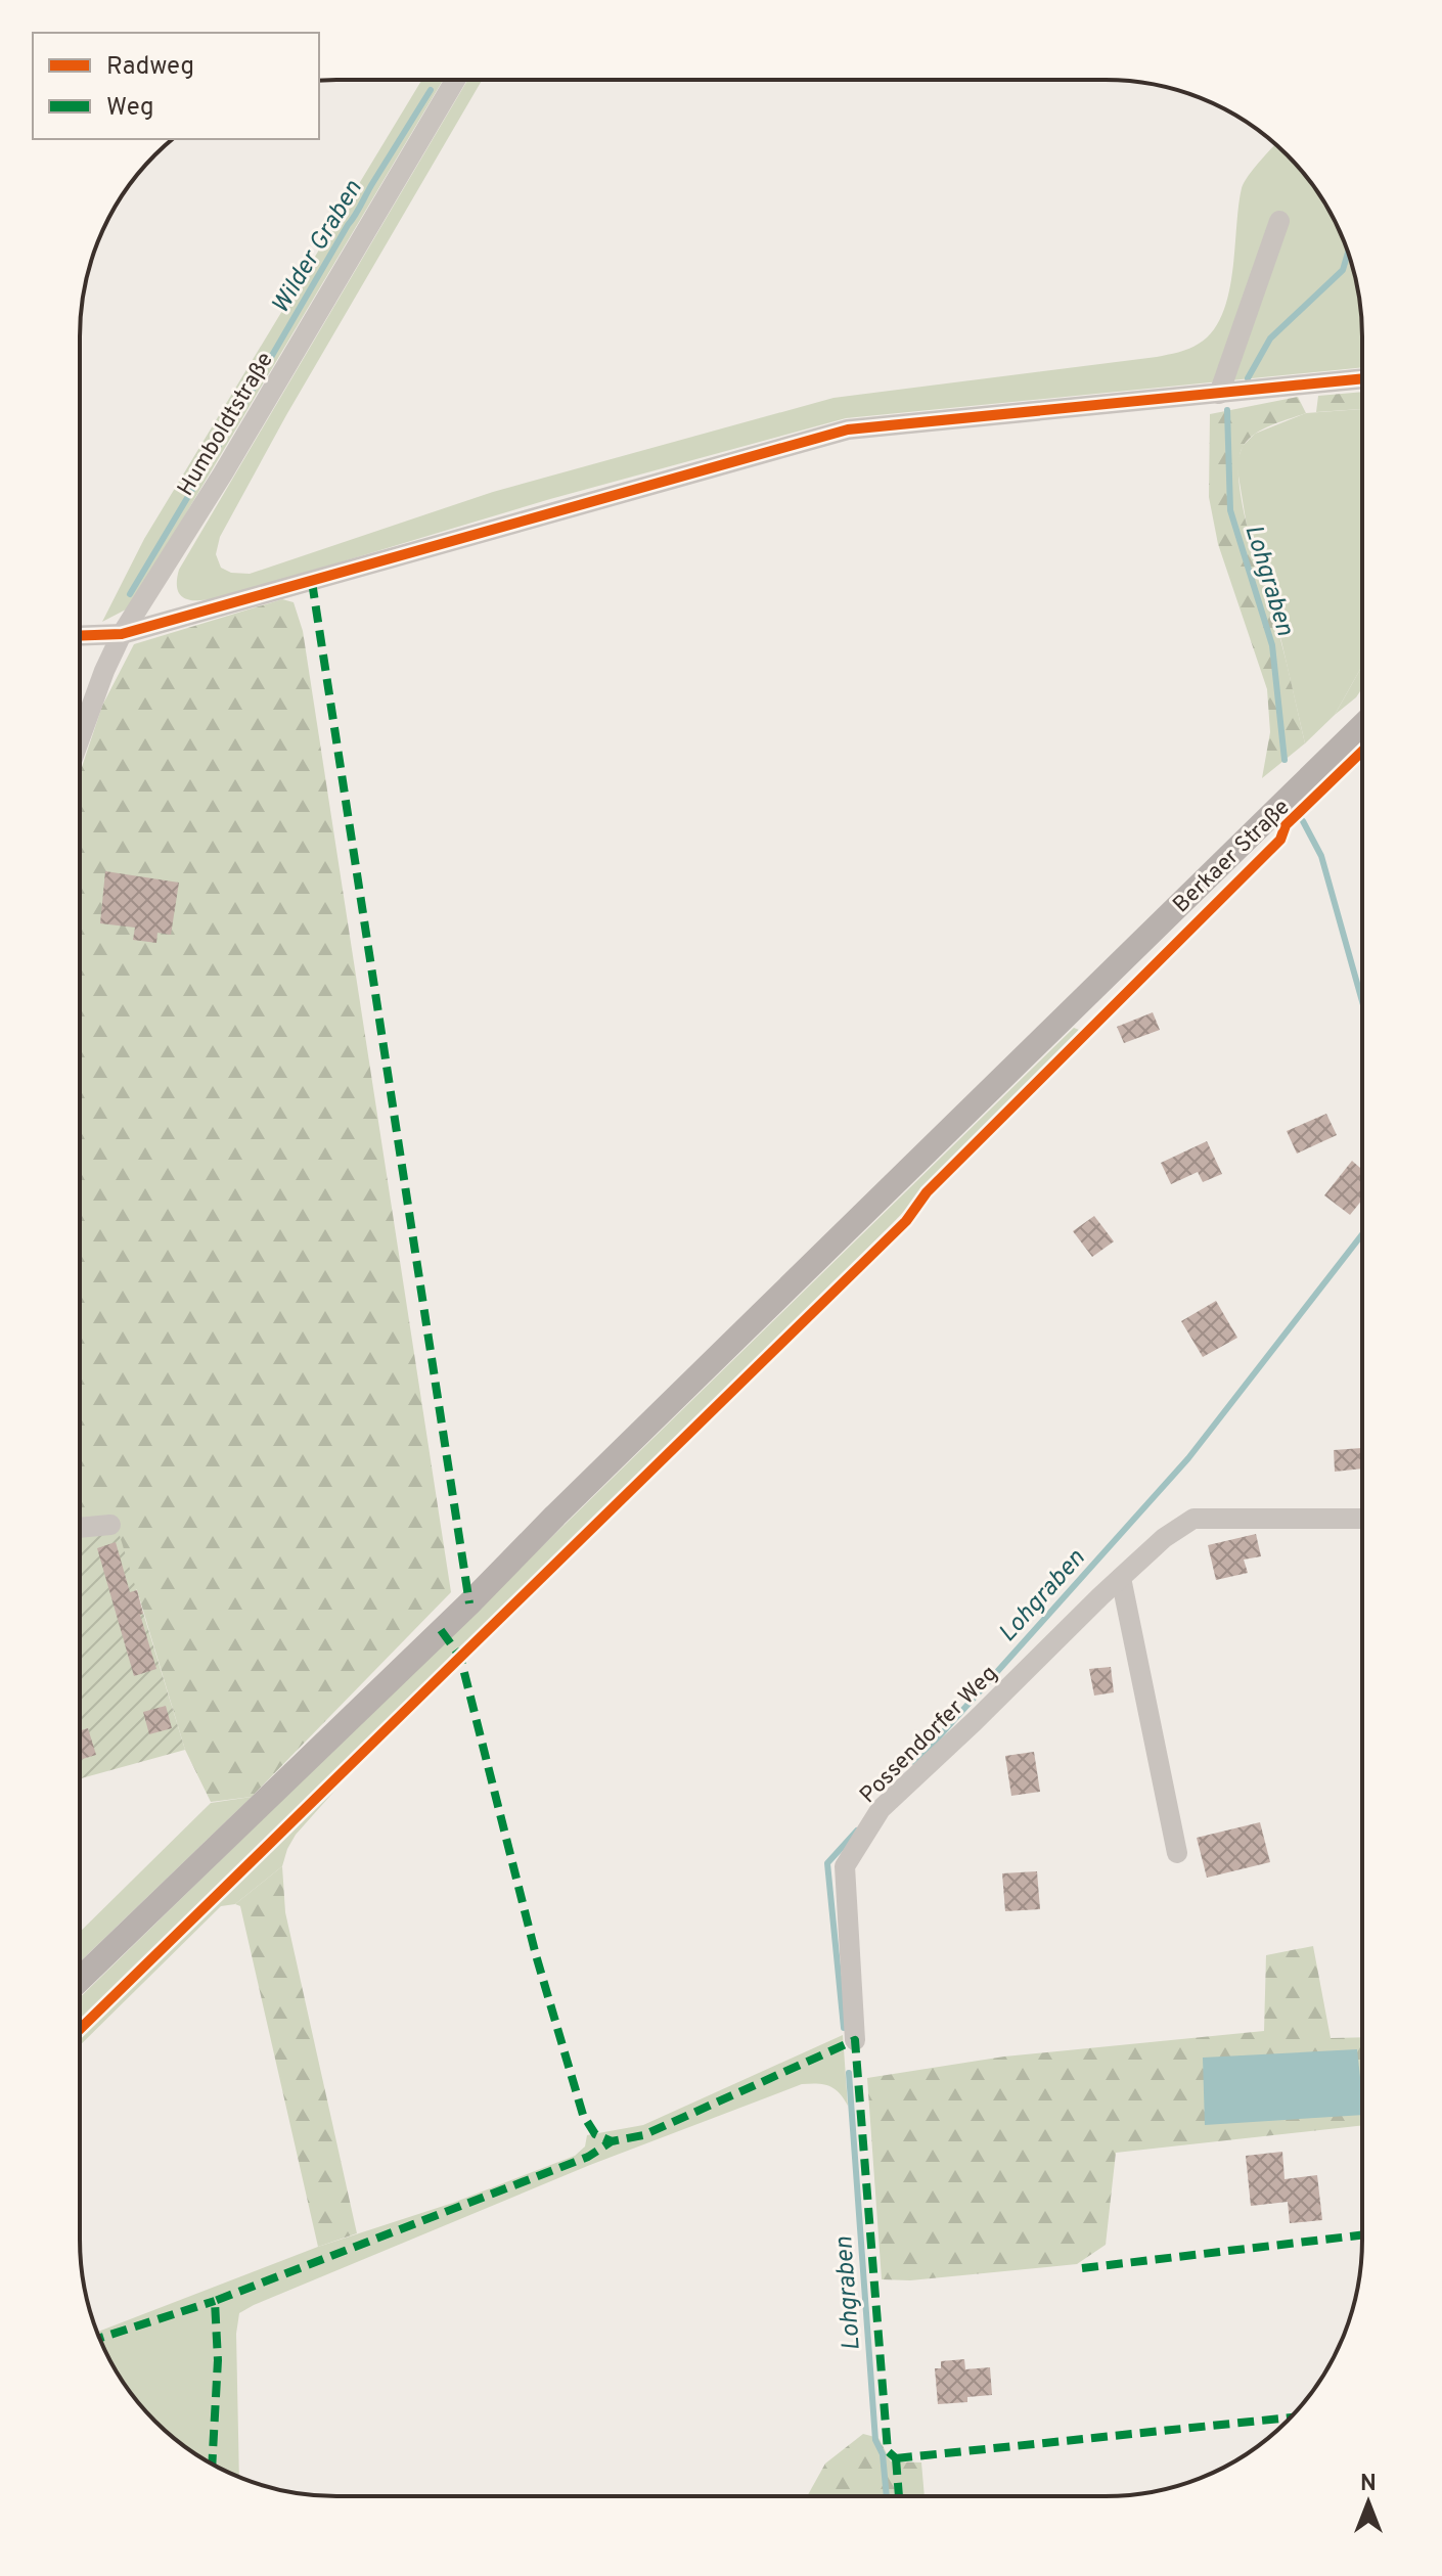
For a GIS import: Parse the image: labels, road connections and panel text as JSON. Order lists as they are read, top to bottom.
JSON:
{
  "streets": {
    "main road": ["Berkaer Straße"],
    "street": ["Humboldtstraße", "Possendorfer Weg"]
  },
  "water": ["Wilder Graben", "Lohgraben"],
  "legend": ["Radweg", "Weg"],
  "north": "top"
}
